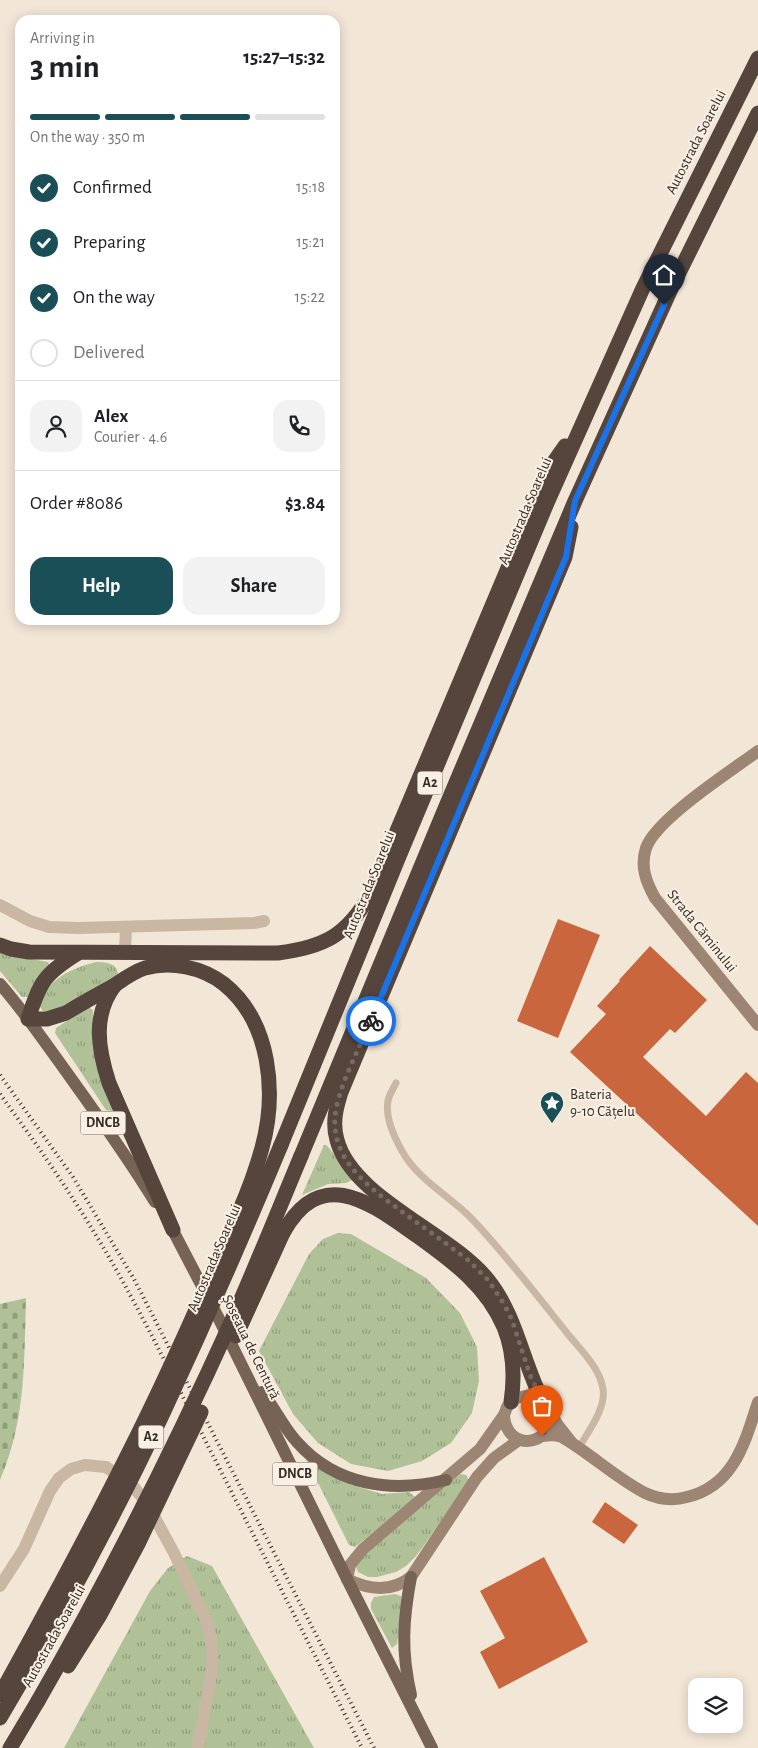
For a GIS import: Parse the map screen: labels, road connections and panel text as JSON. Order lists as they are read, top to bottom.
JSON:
{
  "streets": {
    "highway": ["Autostrada Soarelui", "A2"],
    "main road": ["DNCB", "Șoseaua de Centură"],
    "street": ["Strada Căminului"]
  },
  "places": {
    "place": ["Bateria 9-10 Cățelu"]
  },
  "page": {
    "heading": ["3 min", "Arriving in", "15:27–15:32"],
    "panel": [
      "Alex",
      "Courier · 4.6",
      "Order #8086",
      "$3.84"
    ],
    "bar": "On the way · 350 m",
    "list": [
      ["Confirmed", "15:18"],
      ["Preparing", "15:21"],
      ["On the way", "15:22"],
      "Delivered"
    ],
    "buttons": ["Help", "Share"]
  }
}
